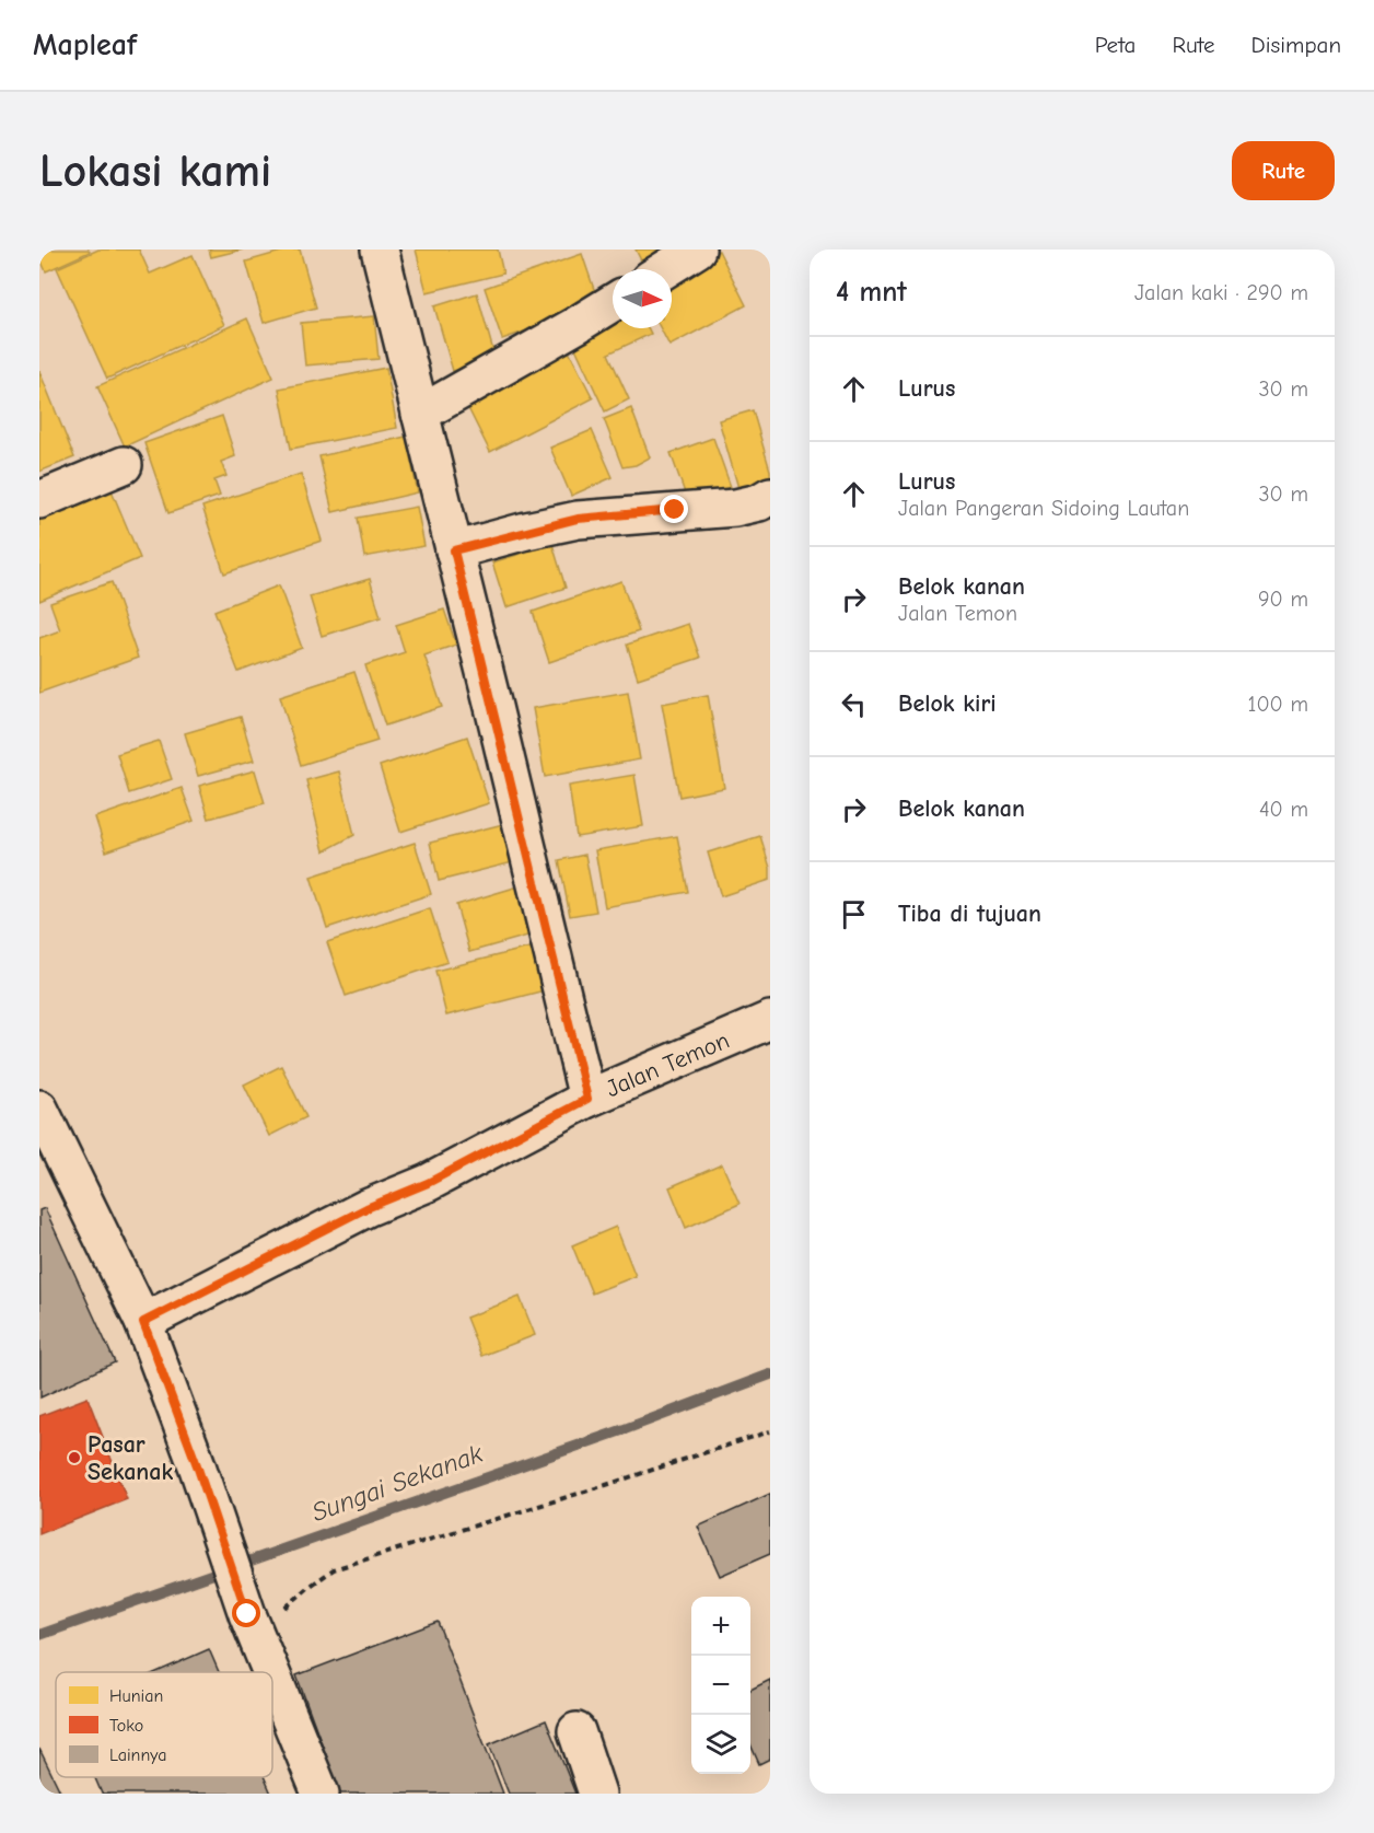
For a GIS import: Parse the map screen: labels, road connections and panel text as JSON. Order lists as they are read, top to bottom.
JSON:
{
  "streets": {
    "street": ["Jalan Temon"]
  },
  "water": ["Sungai Sekanak"],
  "places": ["Pasar Sekanak"],
  "legend": ["Hunian", "Toko", "Lainnya"],
  "north": "right",
  "page": {
    "header": "Mapleaf",
    "nav": ["Peta", "Rute", "Disimpan"],
    "buttons": "Rute",
    "title": "Lokasi kami",
    "heading": ["4 mnt", "Jalan kaki · 290 m"],
    "list": [
      ["Lurus", "30 m"],
      ["Lurus", "Jalan Pangeran Sidoing Lautan", "30 m"],
      ["Belok kanan", "Jalan Temon", "90 m"],
      ["Belok kiri", "100 m"],
      ["Belok kanan", "40 m"],
      "Tiba di tujuan"
    ],
    "map_buttons": ["+", "−"]
  }
}
